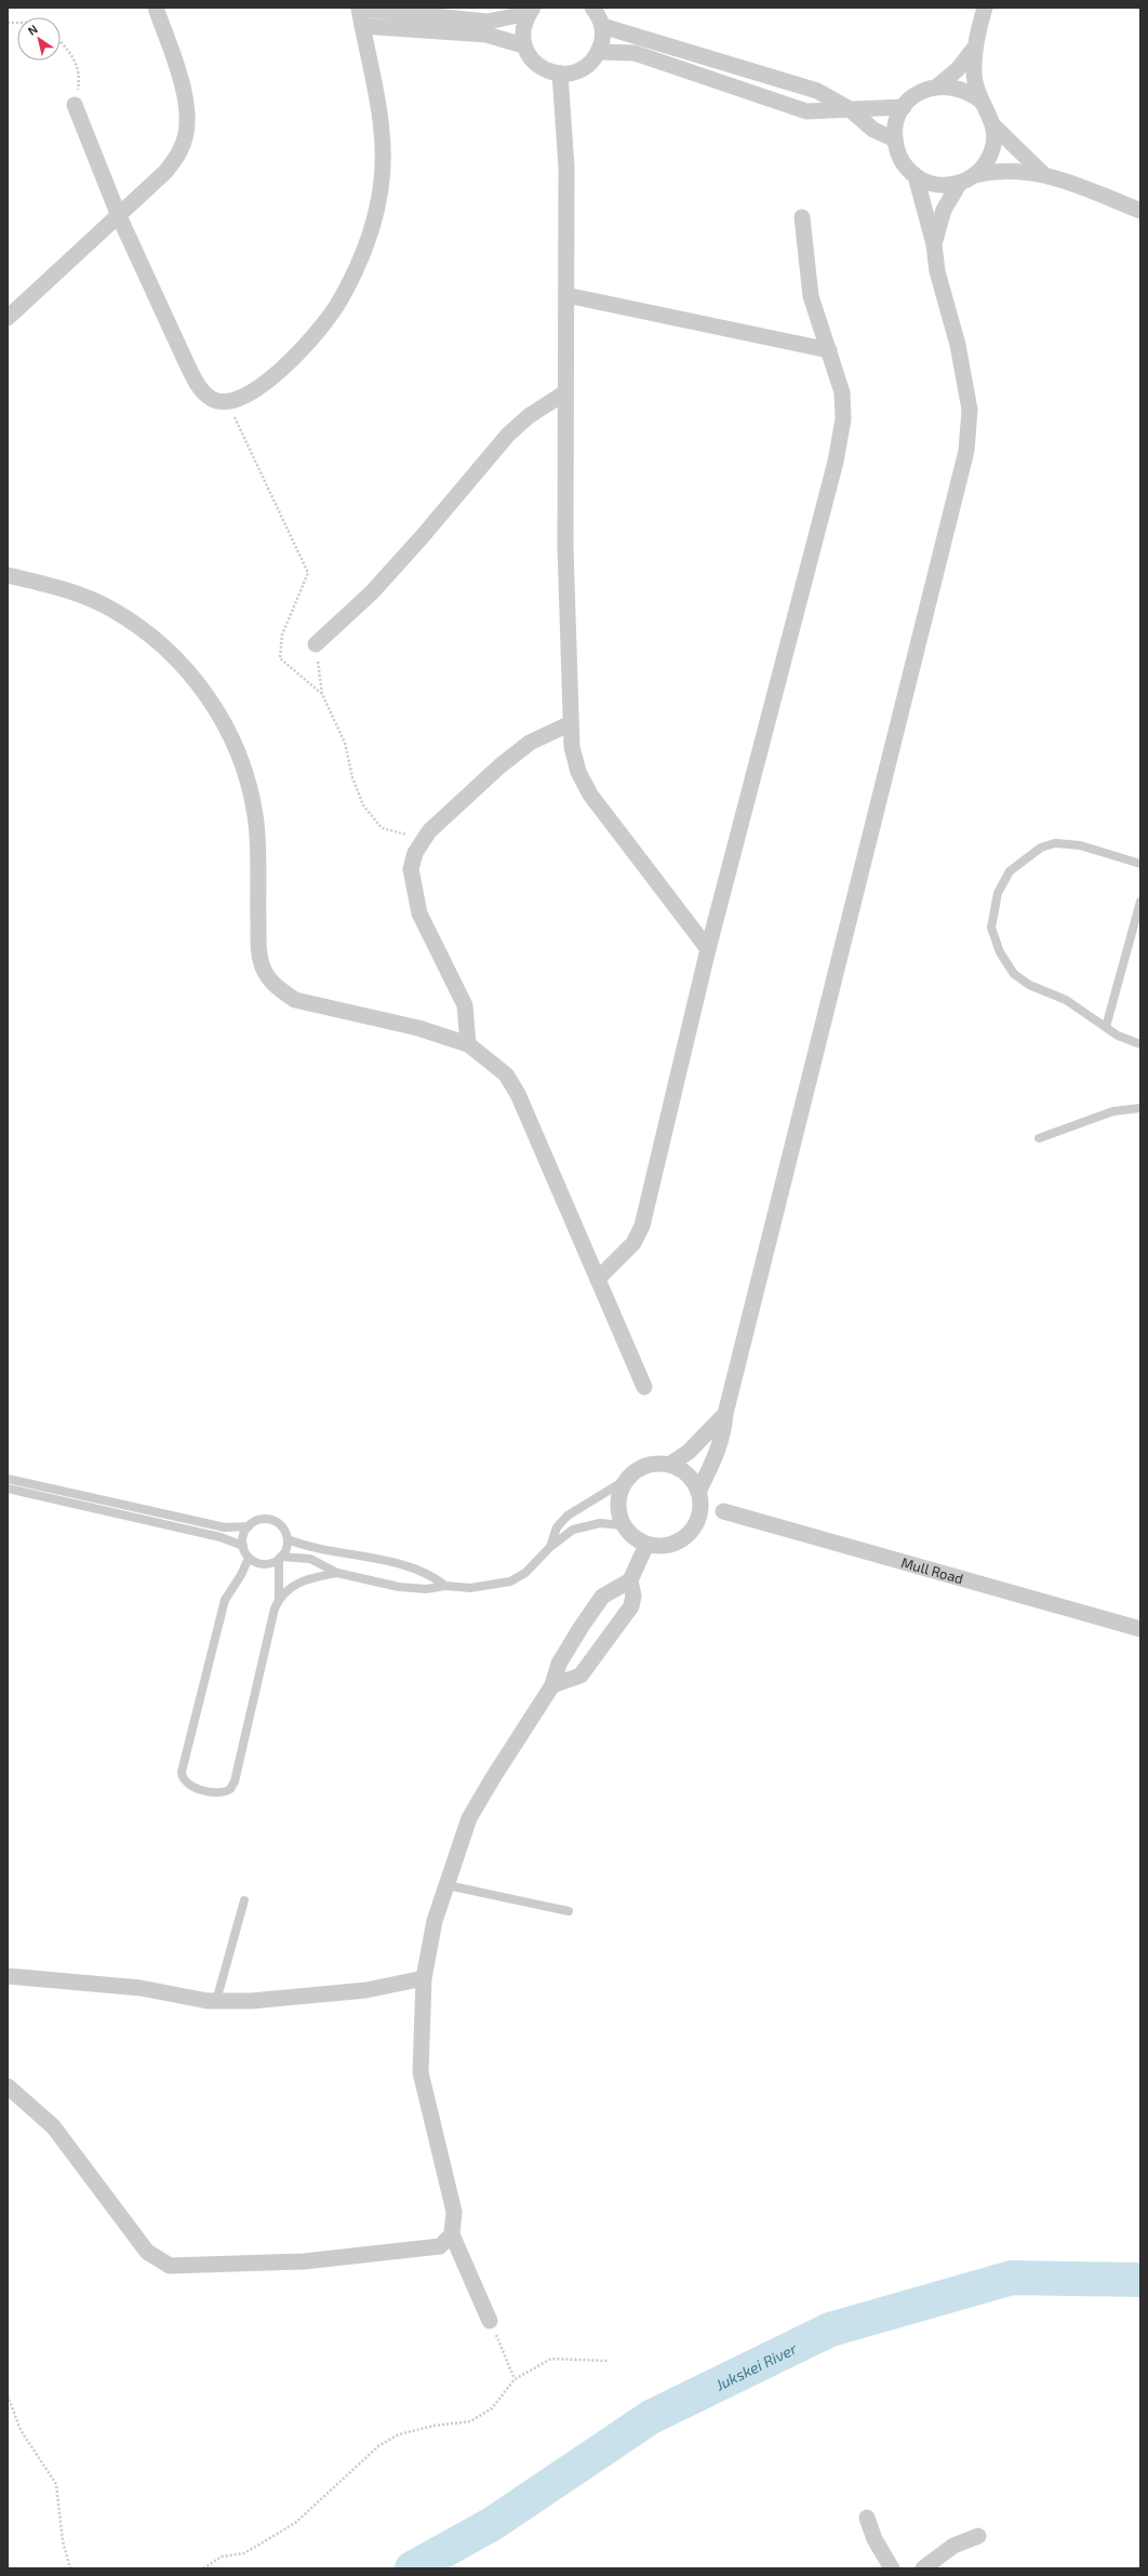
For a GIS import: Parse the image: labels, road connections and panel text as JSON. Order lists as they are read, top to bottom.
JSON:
{
  "streets": {
    "street": ["Mull Road"]
  },
  "water": ["Jukskei River"],
  "north": "top left"
}
